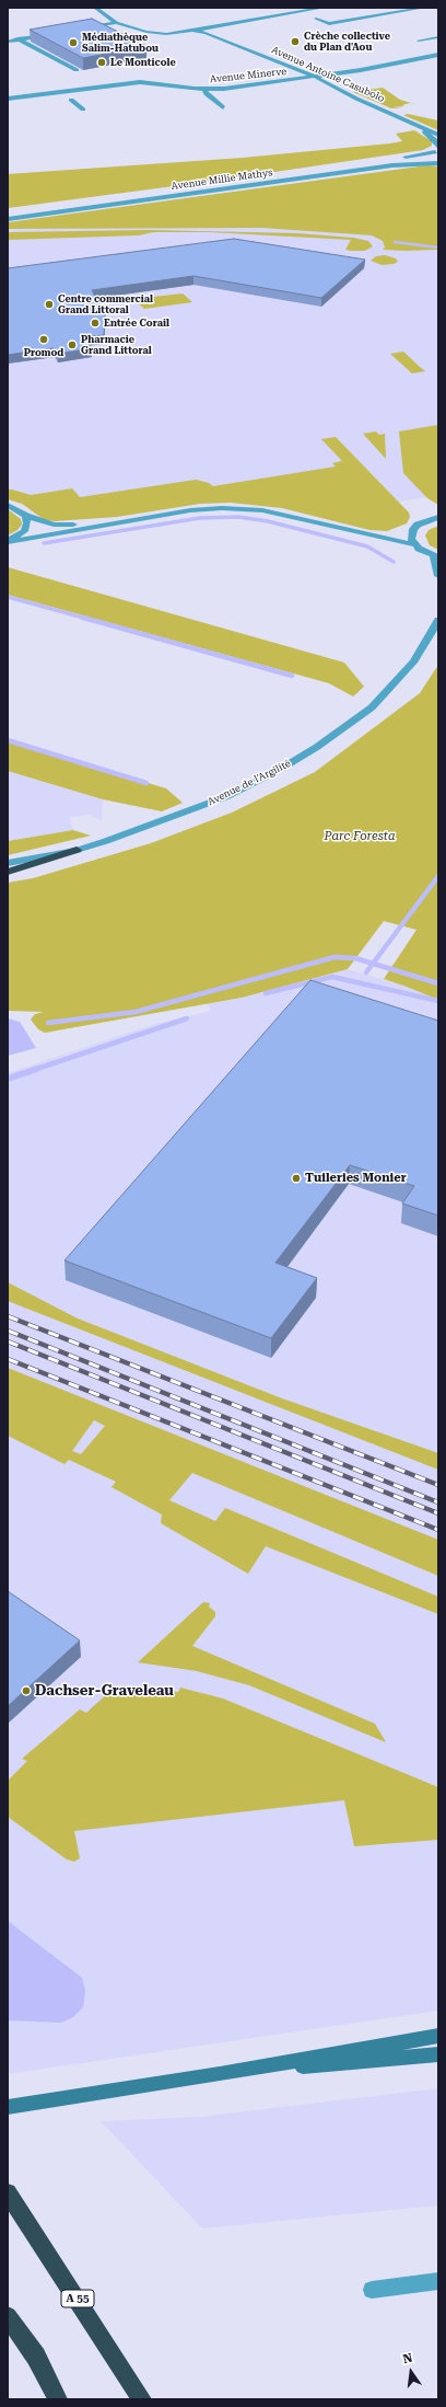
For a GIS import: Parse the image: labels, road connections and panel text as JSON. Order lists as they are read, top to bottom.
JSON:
{
  "streets": {
    "highway": ["A 55"],
    "street": [
      "Avenue Antoine Casubolo",
      "Avenue Minerve",
      "Avenue Millie Mathys",
      "Avenue de l'Argilité"
    ]
  },
  "crossings": [
    ["Avenue Antoine Casubolo", "Avenue Minerve"],
    ["Avenue Antoine Casubolo", "Avenue Millie Mathys"]
  ],
  "parks": ["Parc Foresta"],
  "places": [
    "Crèche collective du Plan d'Aou",
    "Médiathèque Salim-Hatubou",
    "Le Monticole",
    "Centre commercial Grand Littoral",
    "Entrée Corail",
    "Promod",
    "Pharmacie Grand Littoral",
    "Tuileries Monier",
    "Dachser-Graveleau"
  ],
  "north": "top"
}
